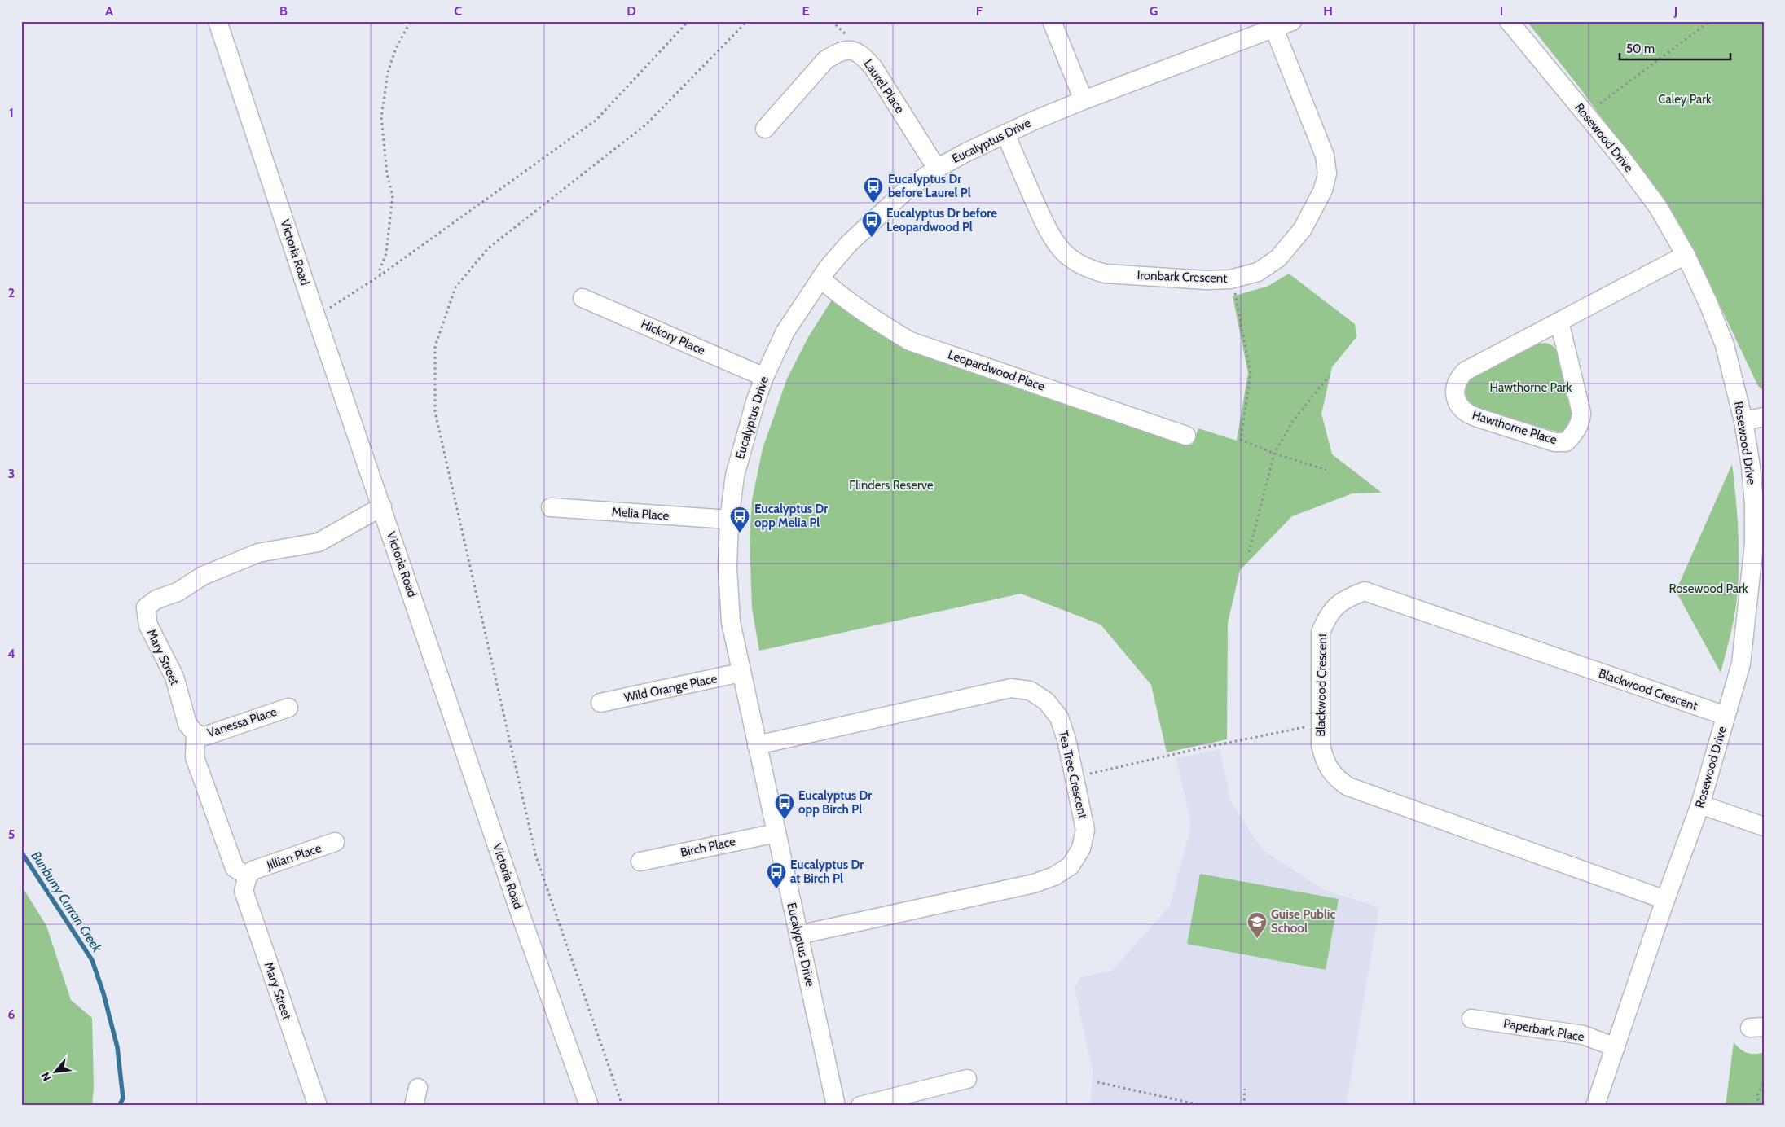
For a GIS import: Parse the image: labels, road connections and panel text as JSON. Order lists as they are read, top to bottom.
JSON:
{
  "streets": {
    "street": [
      "Laurel Place",
      "Rosewood Drive",
      "Eucalyptus Drive",
      "Victoria Road",
      "Ironbark Crescent",
      "Hickory Place",
      "Leopardwood Place",
      "Hawthorne Place",
      "Melia Place",
      "Mary Street",
      "Blackwood Crescent",
      "Wild Orange Place",
      "Vanessa Place",
      "Tea Tree Crescent",
      "Birch Place",
      "Jillian Place",
      "Paperbark Place"
    ]
  },
  "crossings": [
    ["Laurel Place", "Eucalyptus Drive"],
    ["Rosewood Drive", "Hawthorne Place"],
    ["Rosewood Drive", "Blackwood Crescent"],
    ["Rosewood Drive", "Paperbark Place"],
    ["Eucalyptus Drive", "Ironbark Crescent"],
    ["Eucalyptus Drive", "Hickory Place"],
    ["Eucalyptus Drive", "Leopardwood Place"],
    ["Eucalyptus Drive", "Melia Place"],
    ["Eucalyptus Drive", "Wild Orange Place"],
    ["Eucalyptus Drive", "Tea Tree Crescent"],
    ["Eucalyptus Drive", "Birch Place"],
    ["Victoria Road", "Mary Street"],
    ["Mary Street", "Vanessa Place"],
    ["Mary Street", "Jillian Place"]
  ],
  "water": ["Bunburry Curran Creek"],
  "parks": [
    "Caley Park",
    "Hawthorne Park",
    "Flinders Reserve",
    "Rosewood Park"
  ],
  "places": {
    "bus stop": [
      "Eucalyptus Dr before Laurel Pl",
      "Eucalyptus Dr before Leopardwood Pl",
      "Eucalyptus Dr opp Melia Pl",
      "Eucalyptus Dr opp Birch Pl",
      "Eucalyptus Dr at Birch Pl"
    ],
    "school or university": ["Guise Public School"]
  },
  "scale_bar": "50 m",
  "north": "bottom left",
  "grid": {
    "columns": [
      "A",
      "B",
      "C",
      "D",
      "E",
      "F",
      "G",
      "H",
      "I",
      "J"
    ],
    "rows": [
      "1",
      "2",
      "3",
      "4",
      "5",
      "6"
    ]
  }
}
